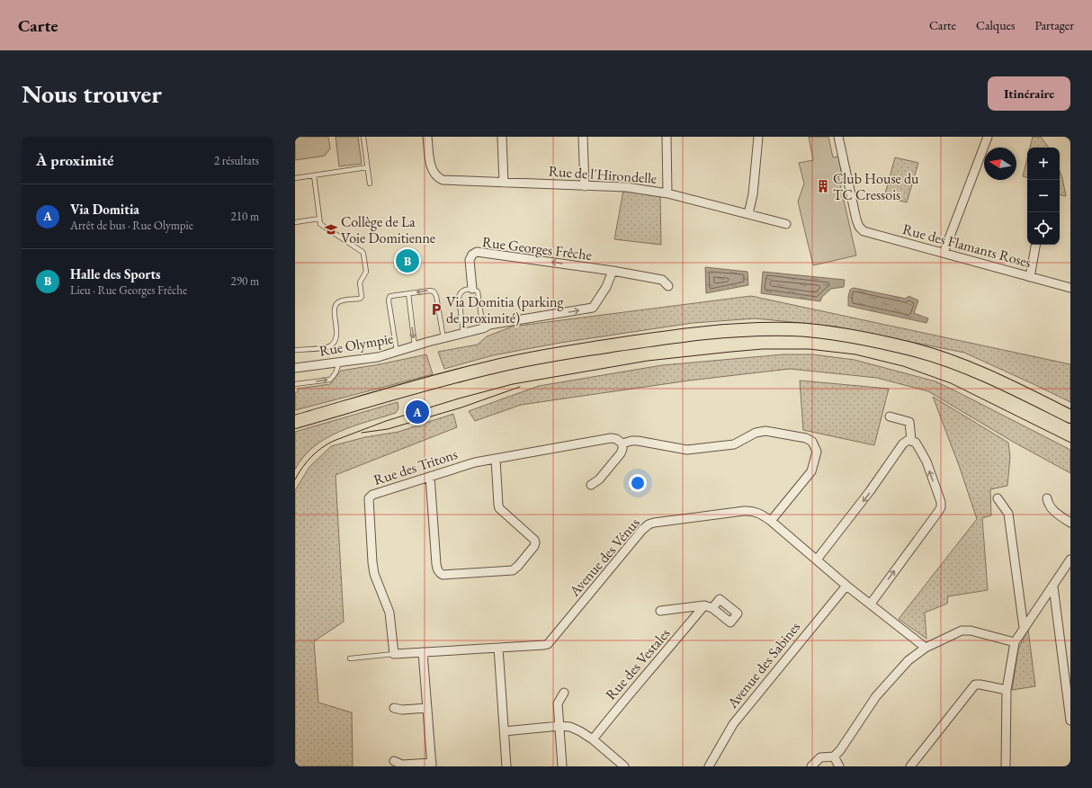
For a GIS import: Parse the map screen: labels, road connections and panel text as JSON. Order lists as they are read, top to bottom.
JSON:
{
  "streets": {
    "street": [
      "Rue de l'Hirondelle",
      "Rue des Flamants Roses",
      "Rue Georges Frêche",
      "Rue Olympie",
      "Rue des Tritons",
      "Avenue des Vénus",
      "Rue des Vestales",
      "Avenue des Sabines"
    ]
  },
  "crossings": [
    ["Rue des Tritons", "Avenue des Vénus"],
    ["Avenue des Vénus", "Avenue des Sabines"]
  ],
  "places": {
    "building": ["Club House du TC Cressois"],
    "school or university": ["Collège de La Voie Domitienne"],
    "parking": ["Via Domitia (parking de proximité)"]
  },
  "north": "left",
  "page": {
    "header": "Carte",
    "nav": ["Carte", "Calques", "Partager"],
    "buttons": "Itinéraire",
    "title": "Nous trouver",
    "heading": ["À proximité", "2 résultats"],
    "map_buttons": ["+", "−"],
    "list": [
      {
        "mark": "A",
        "name": "Via Domitia",
        "note": "Arrêt de bus · Rue Olympie",
        "value": "210 m"
      },
      {
        "mark": "B",
        "name": "Halle des Sports",
        "note": "Lieu · Rue Georges Frêche",
        "value": "290 m"
      }
    ],
    "pins": ["B", "A"]
  }
}
